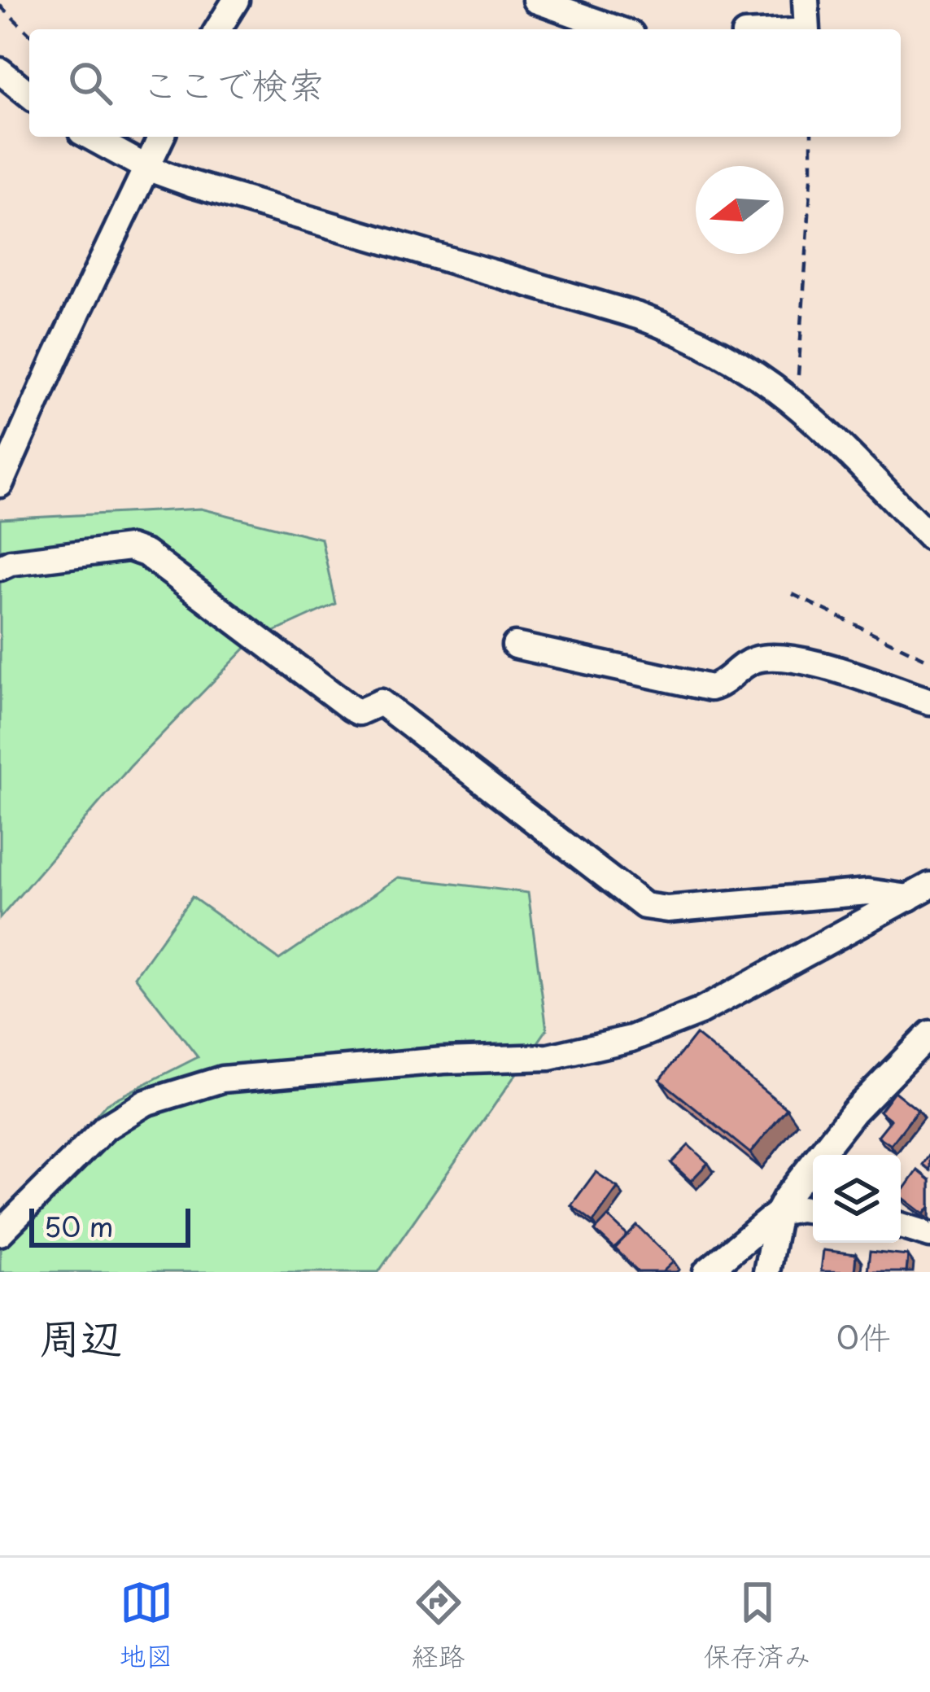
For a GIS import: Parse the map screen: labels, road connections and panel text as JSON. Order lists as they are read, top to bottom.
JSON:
{
  "scale_bar": "50 m",
  "north": "left",
  "page": {
    "search": "ここで検索",
    "scale": "50 m",
    "heading": ["周辺", "0件"],
    "nav": ["地図", "経路", "保存済み"]
  }
}
